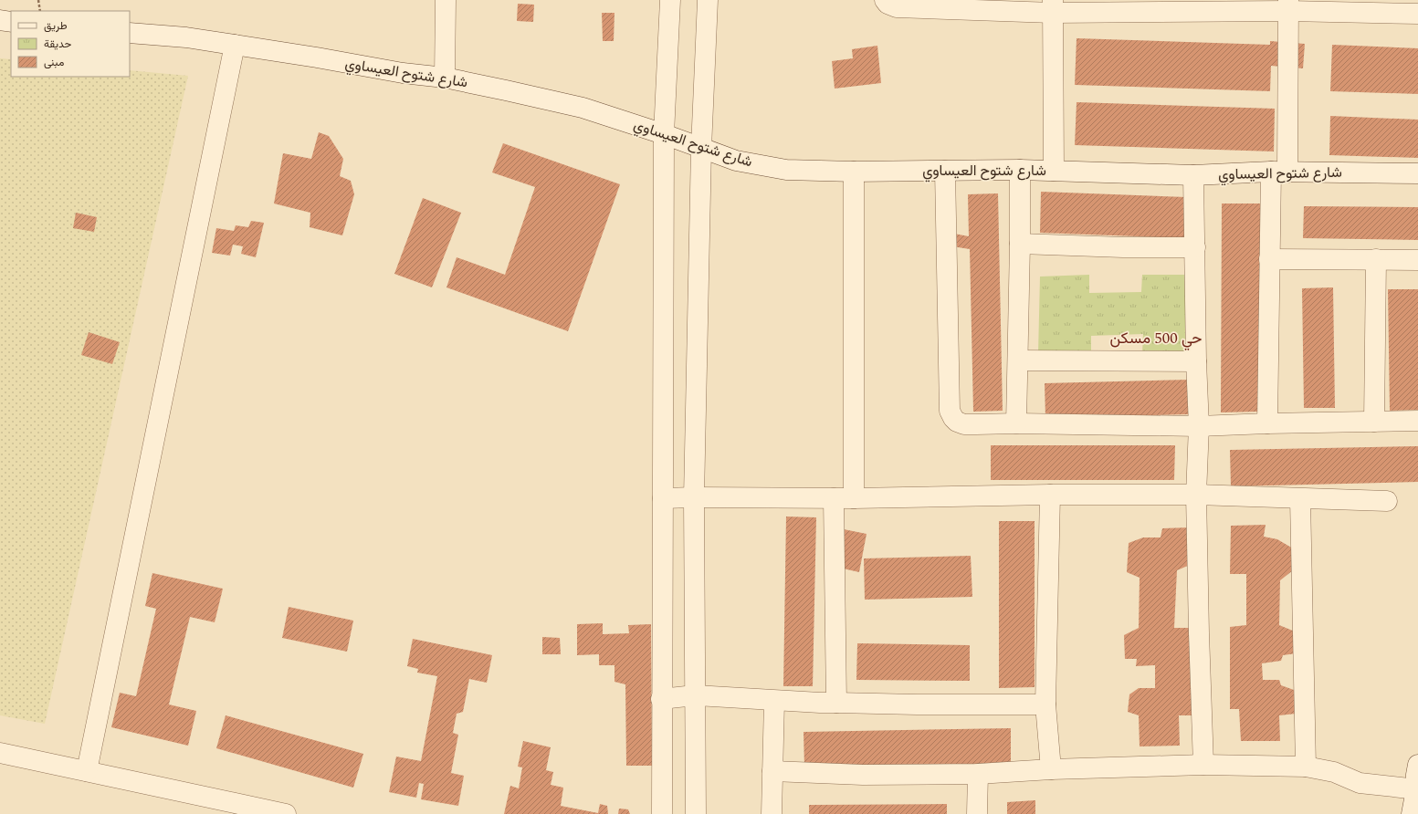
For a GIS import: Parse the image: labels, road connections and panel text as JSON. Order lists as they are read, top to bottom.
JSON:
{
  "streets": {
    "street": ["شارع شتوح العيساوي"]
  },
  "districts": ["حي 500 مسكن"],
  "legend": ["طريق", "حديقة", "مبنى"]
}
